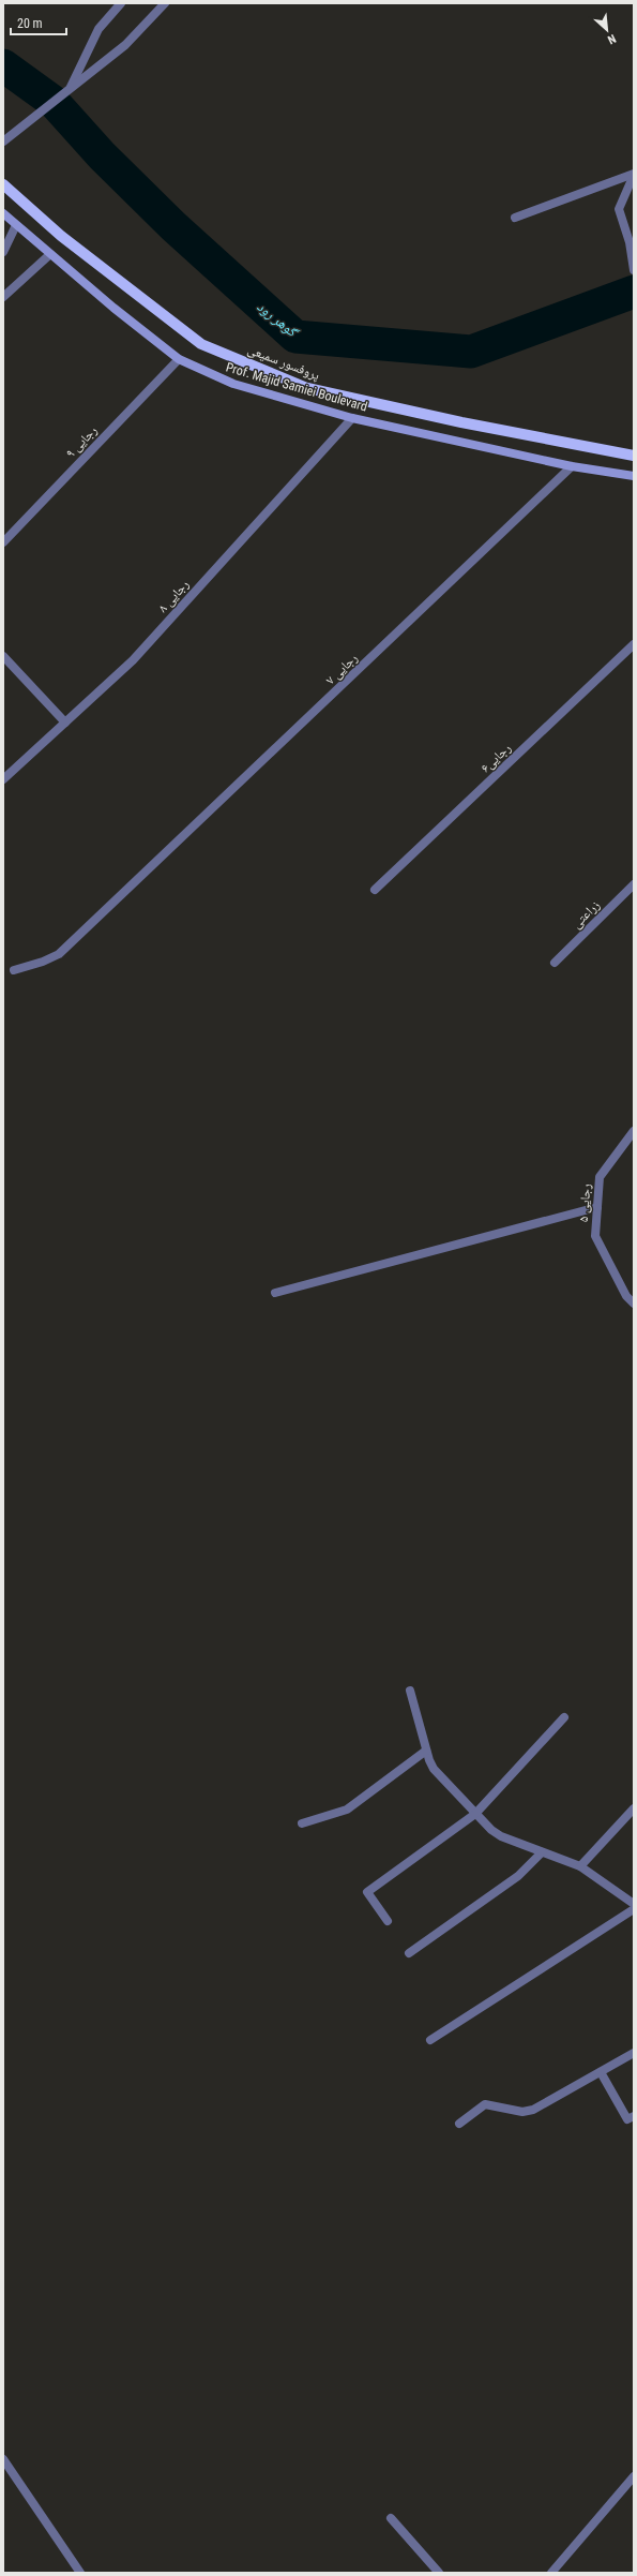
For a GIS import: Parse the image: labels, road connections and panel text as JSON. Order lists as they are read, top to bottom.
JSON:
{
  "streets": {
    "main road": ["پروفسور سمیعی", "Prof. Majid Samiei Boulevard"],
    "street": [
      "رجایی ۹",
      "رجایی ۸",
      "رجایی ۷",
      "رجایی۶",
      "زراعتی",
      "رجایی ۵"
    ]
  },
  "crossings": [
    ["Prof. Majid Samiei Boulevard", "رجایی ۹"],
    ["Prof. Majid Samiei Boulevard", "رجایی ۸"],
    ["Prof. Majid Samiei Boulevard", "رجایی ۷"]
  ],
  "water": ["گوهر رود"],
  "scale_bar": "20 m",
  "north": "bottom right"
}
